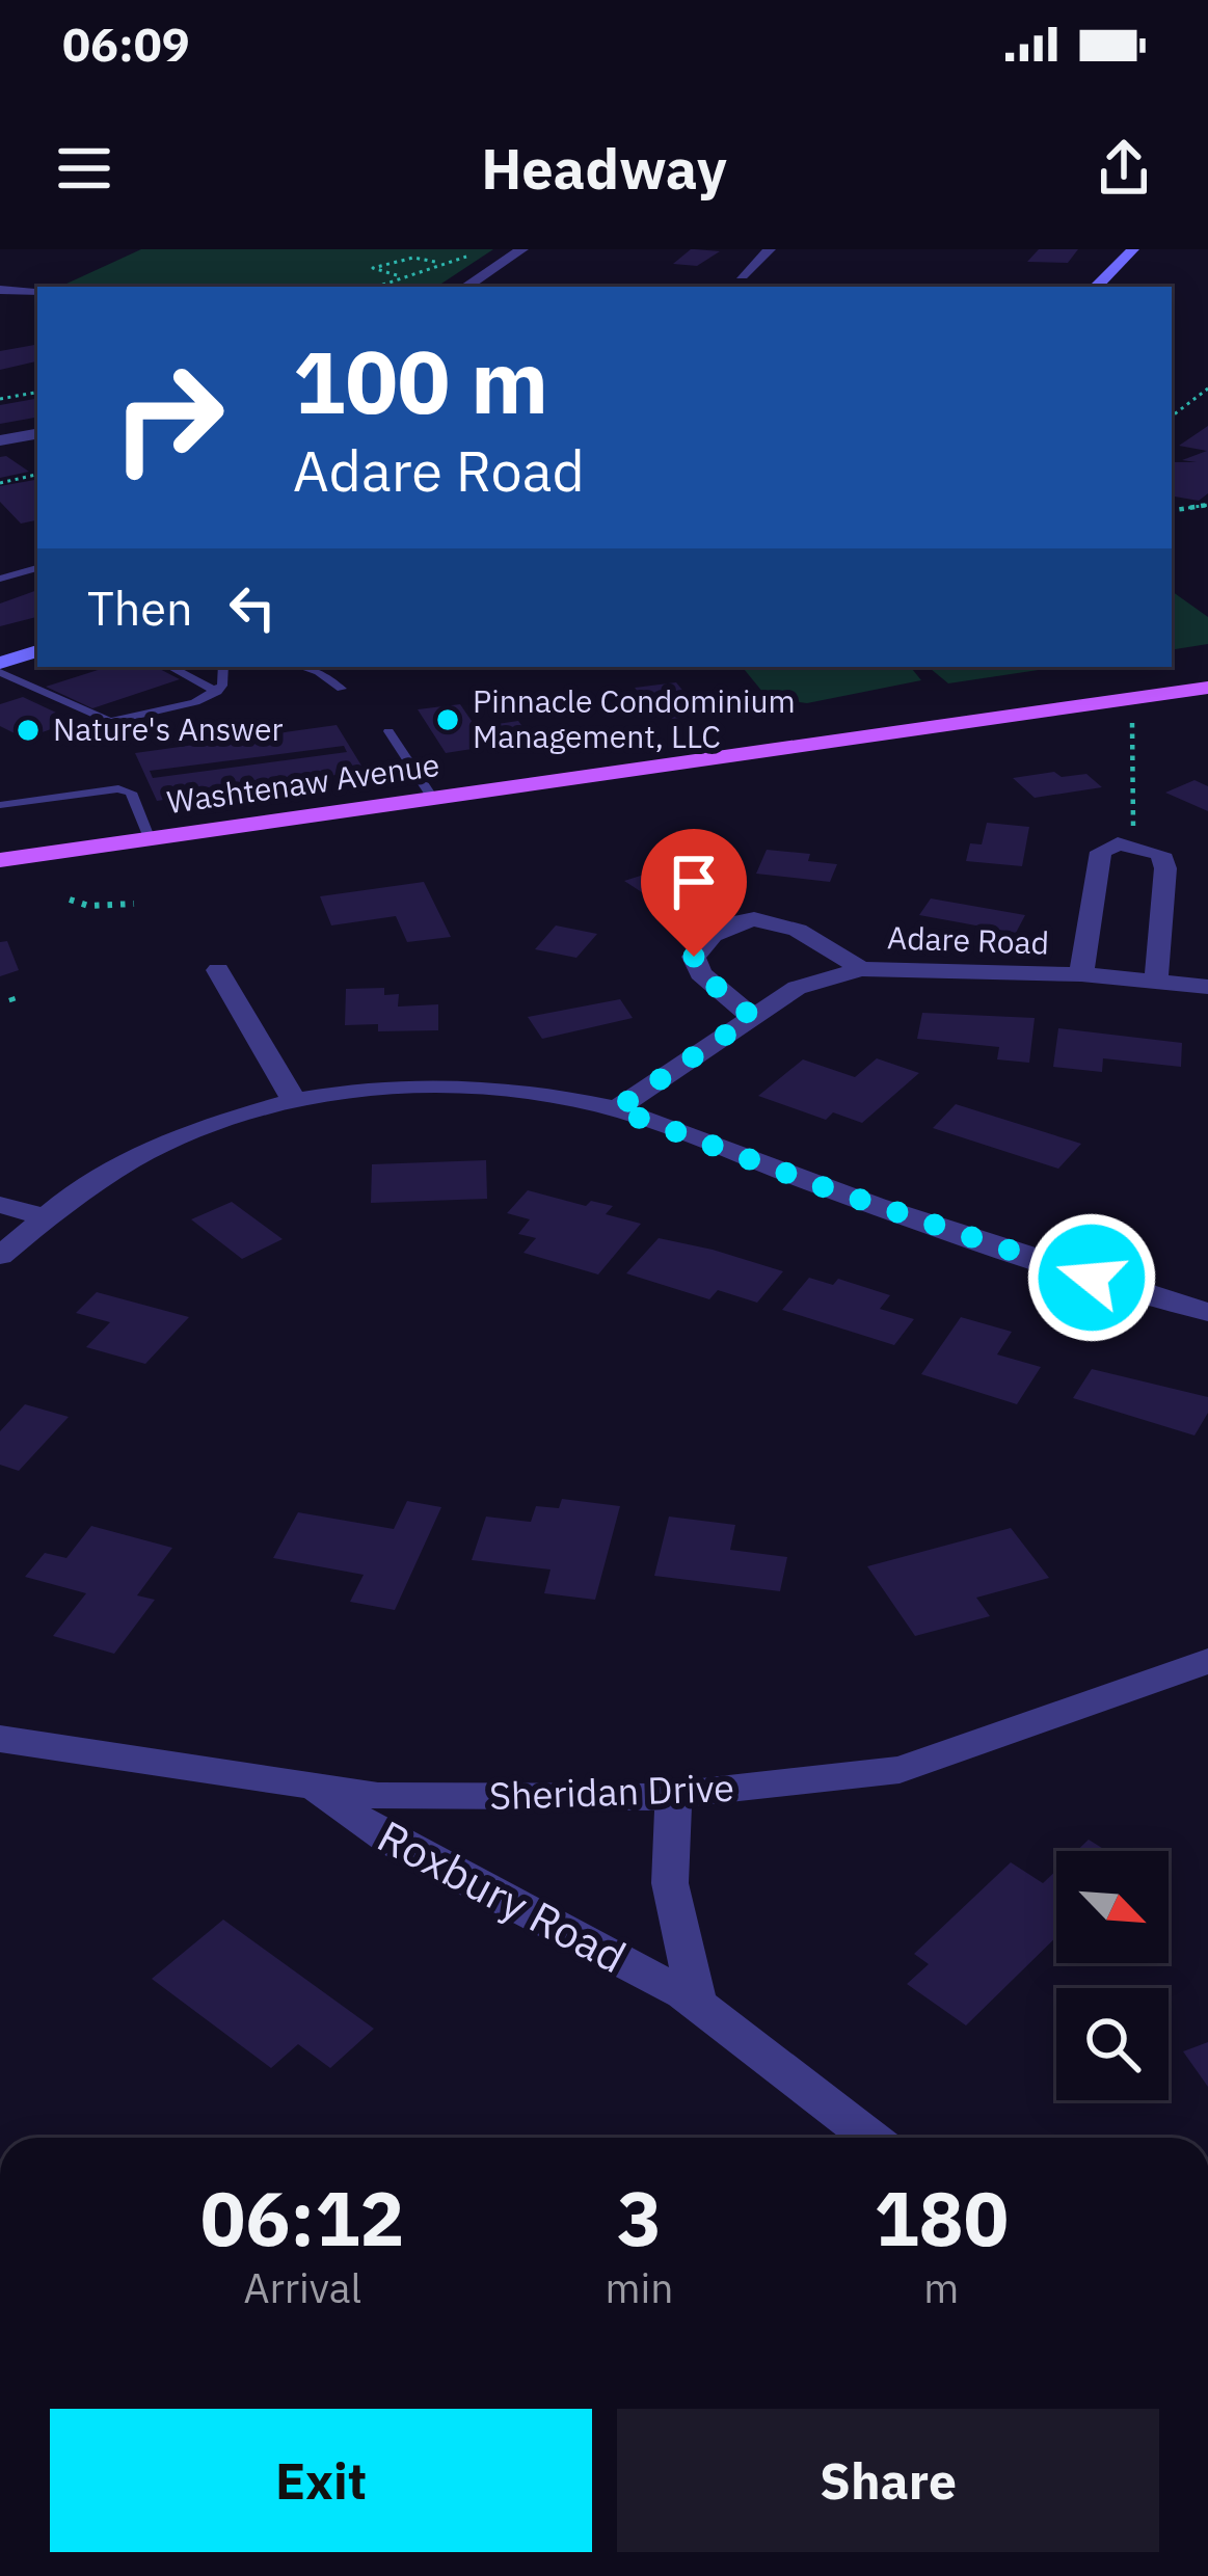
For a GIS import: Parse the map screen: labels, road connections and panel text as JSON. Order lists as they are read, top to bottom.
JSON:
{
  "streets": {
    "main road": ["Washtenaw Avenue"],
    "street": ["Adare Road", "Sheridan Drive", "Roxbury Road"]
  },
  "crossings": [
    ["Sheridan Drive", "Roxbury Road"]
  ],
  "places": ["Pinnacle Condominium Management, LLC", "Nature's Answer"],
  "north": "bottom right",
  "page": {
    "status": "06:09",
    "header": "Headway",
    "turn": ["100 m", "Adare Road"],
    "then": "Then",
    "eta": [
      "06:12",
      "Arrival",
      "3",
      "min",
      "180",
      "m"
    ],
    "buttons": ["Exit", "Share"]
  }
}
